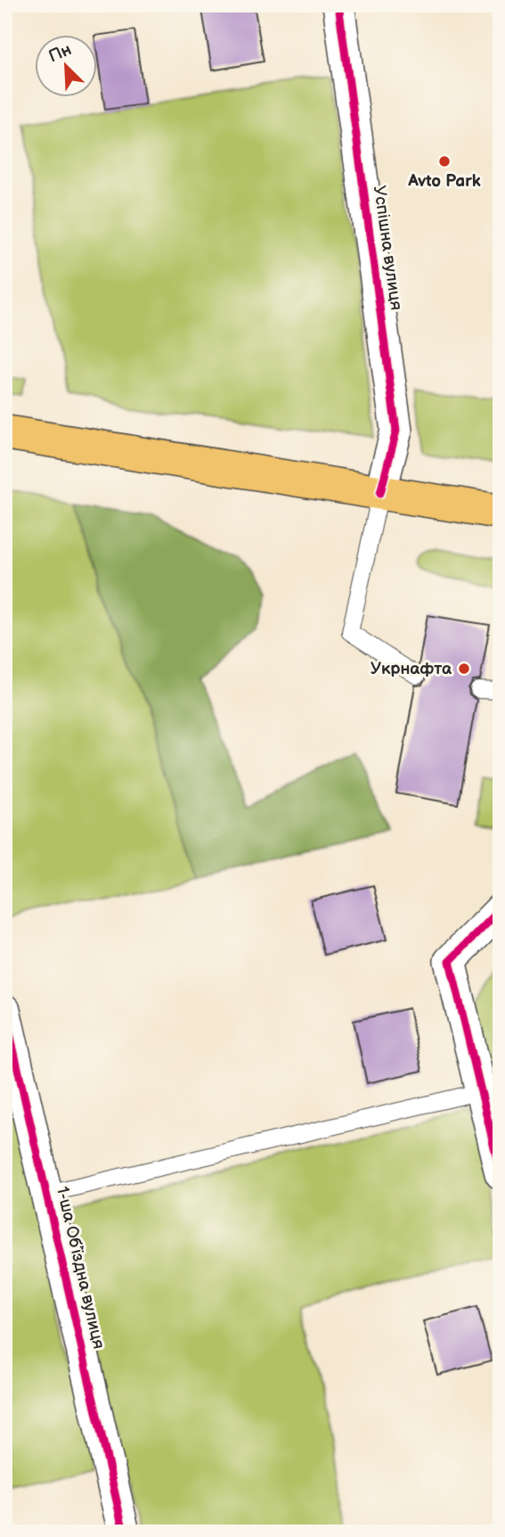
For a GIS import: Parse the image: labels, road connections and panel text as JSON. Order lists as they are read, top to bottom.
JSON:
{
  "streets": {
    "street": ["Успішна вулиця", "1-ша Обʼїздна вулиця"]
  },
  "places": ["Avto Park", "Укрнафта"],
  "north": "top left"
}
